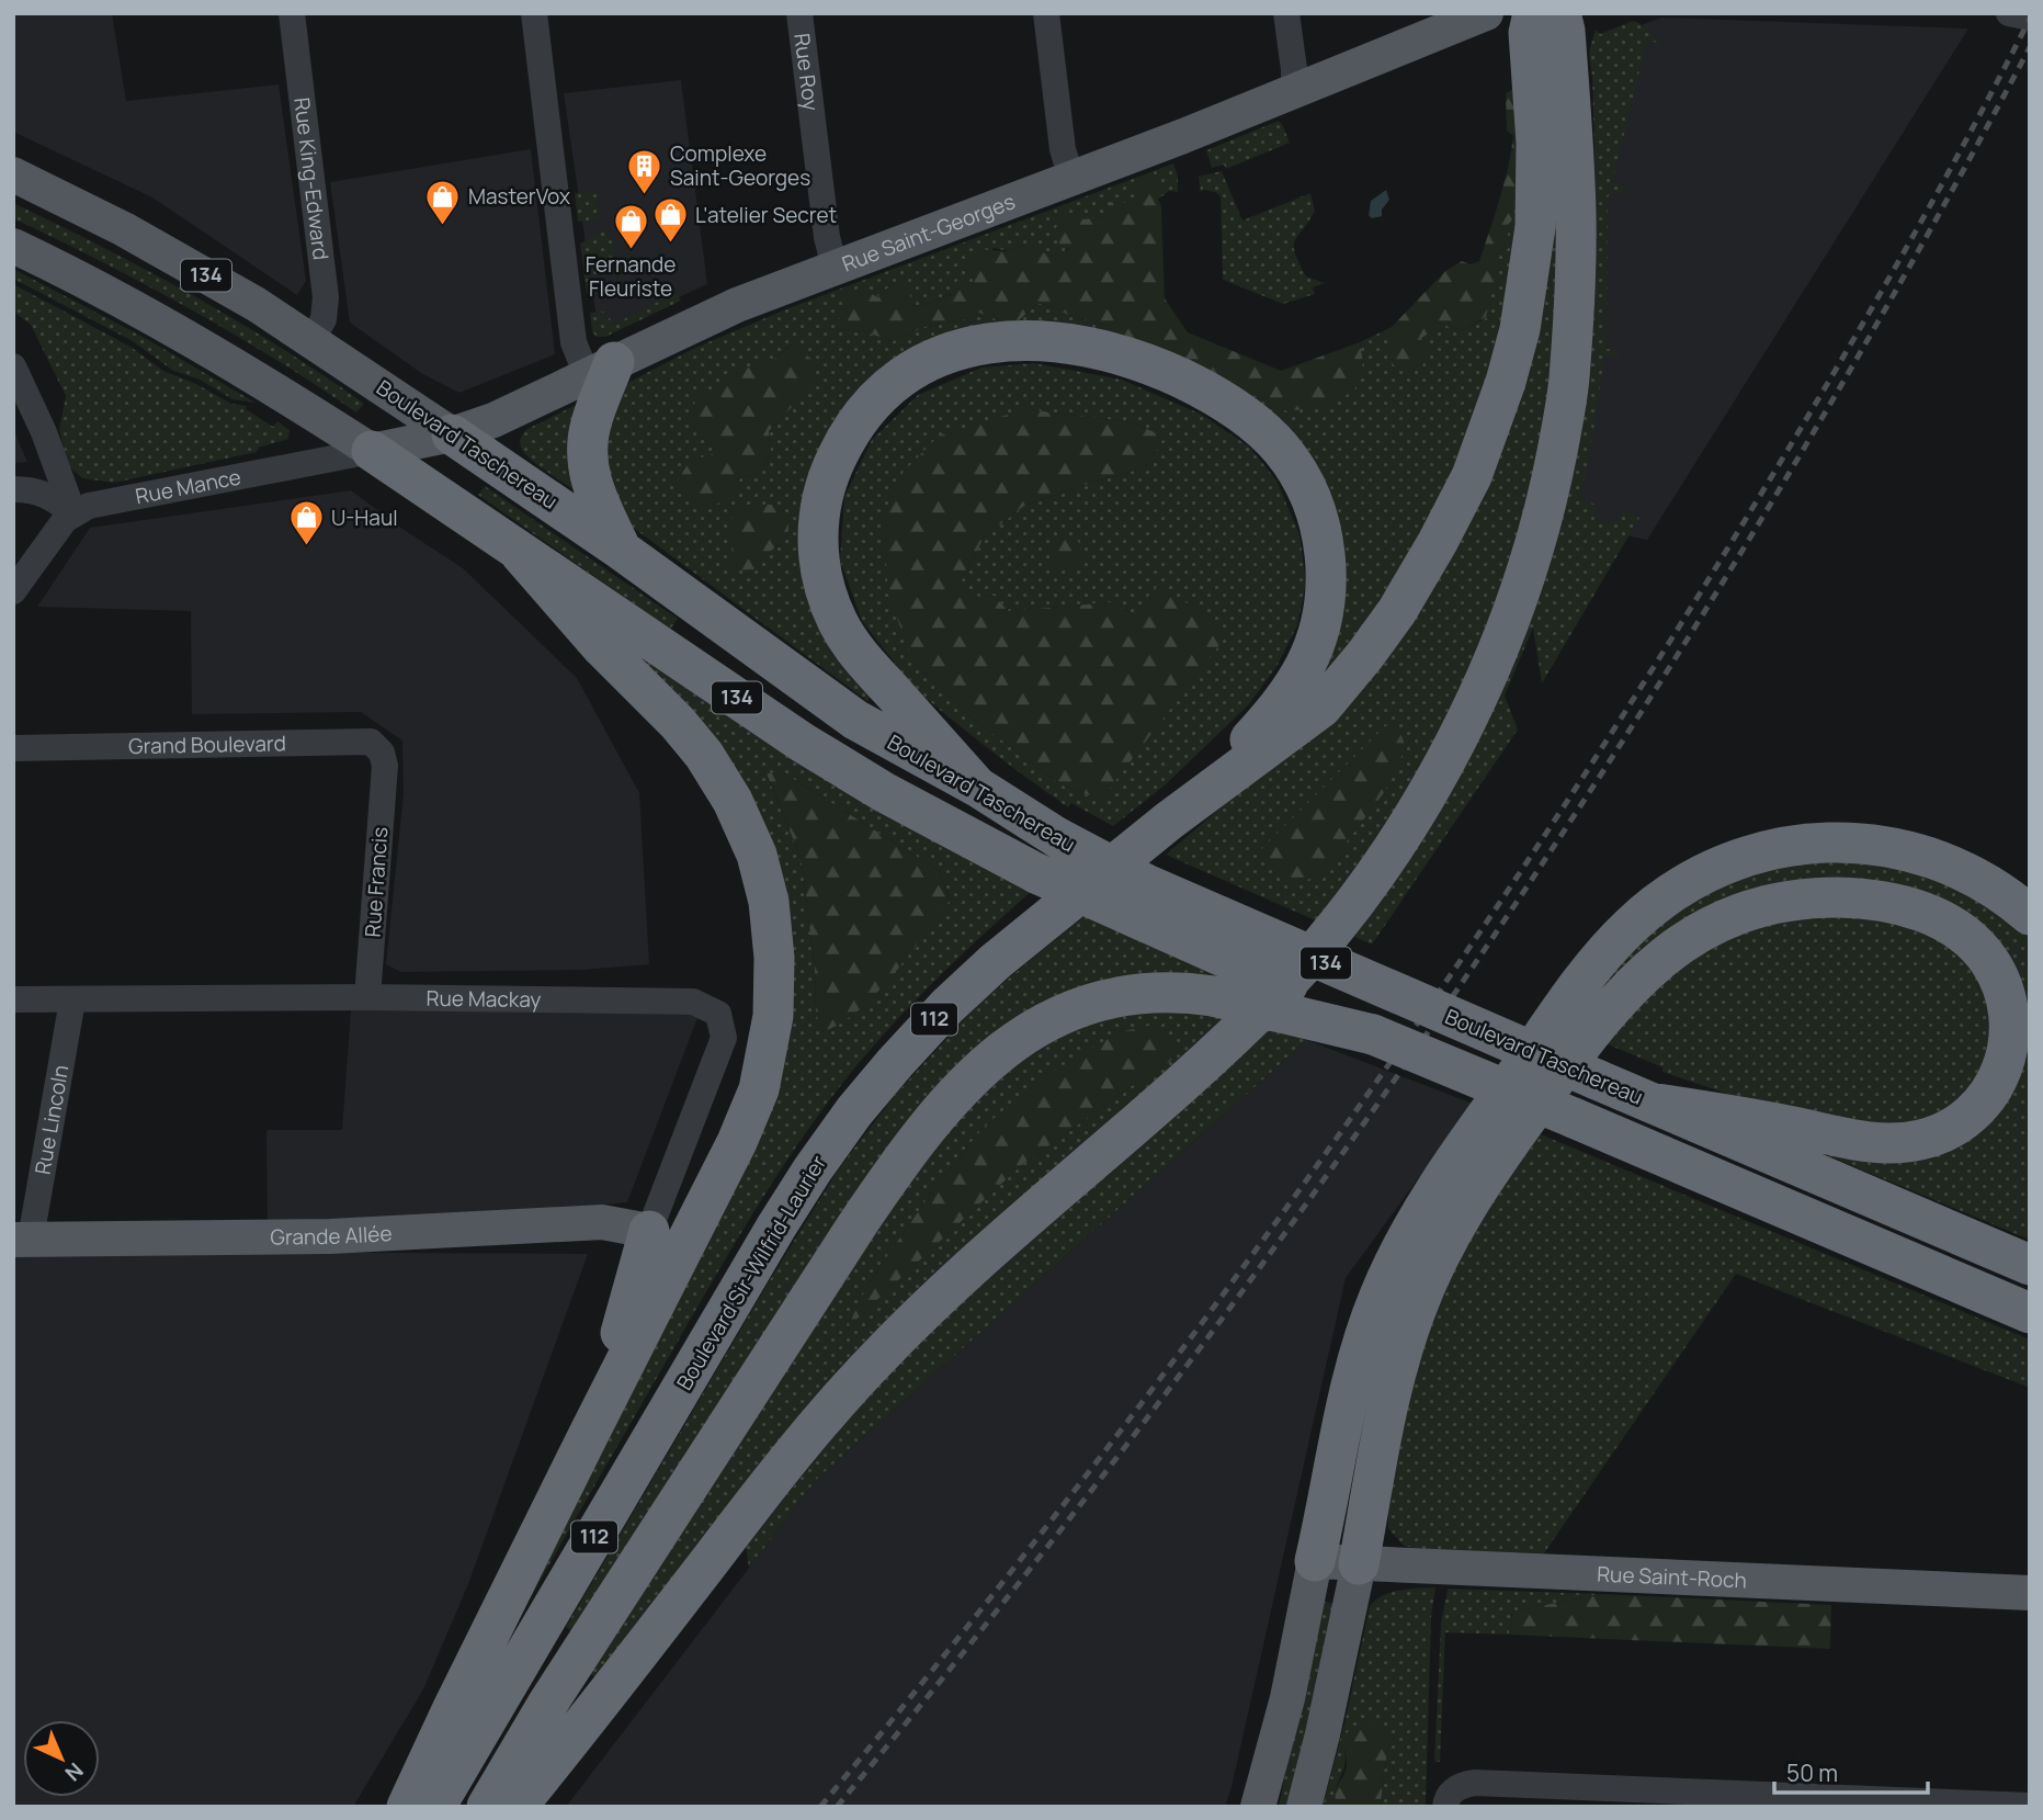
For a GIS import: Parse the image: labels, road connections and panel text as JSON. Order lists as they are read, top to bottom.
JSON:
{
  "streets": {
    "highway": [
      "134",
      "Boulevard Taschereau",
      "112",
      "Boulevard Sir-Wilfrid-Laurier"
    ],
    "main road": ["Rue Saint-Georges", "Grande Allée", "Rue Saint-Roch"],
    "street": [
      "Rue Roy",
      "Rue King-Edward",
      "Rue Mance",
      "Grand Boulevard",
      "Rue Francis",
      "Rue Mackay",
      "Rue Lincoln"
    ]
  },
  "crossings": [
    ["Rue Roy", "Rue Saint-Georges"],
    ["Rue King-Edward", "Boulevard Taschereau"],
    ["Rue Saint-Georges", "Boulevard Taschereau"],
    ["Rue Saint-Georges", "Rue Mance"],
    ["Boulevard Taschereau", "Rue Mance"],
    ["Grand Boulevard", "Rue Francis"],
    ["Rue Francis", "Rue Mackay"],
    ["Rue Mackay", "Rue Lincoln"],
    ["Rue Mackay", "Grande Allée"],
    ["Rue Lincoln", "Grande Allée"]
  ],
  "places": {
    "building": ["Complexe Saint-Georges"],
    "shop": [
      "MasterVox",
      "L'atelier Secret",
      "Fernande Fleuriste",
      "U-Haul"
    ]
  },
  "scale_bar": "50 m",
  "north": "bottom right"
}
